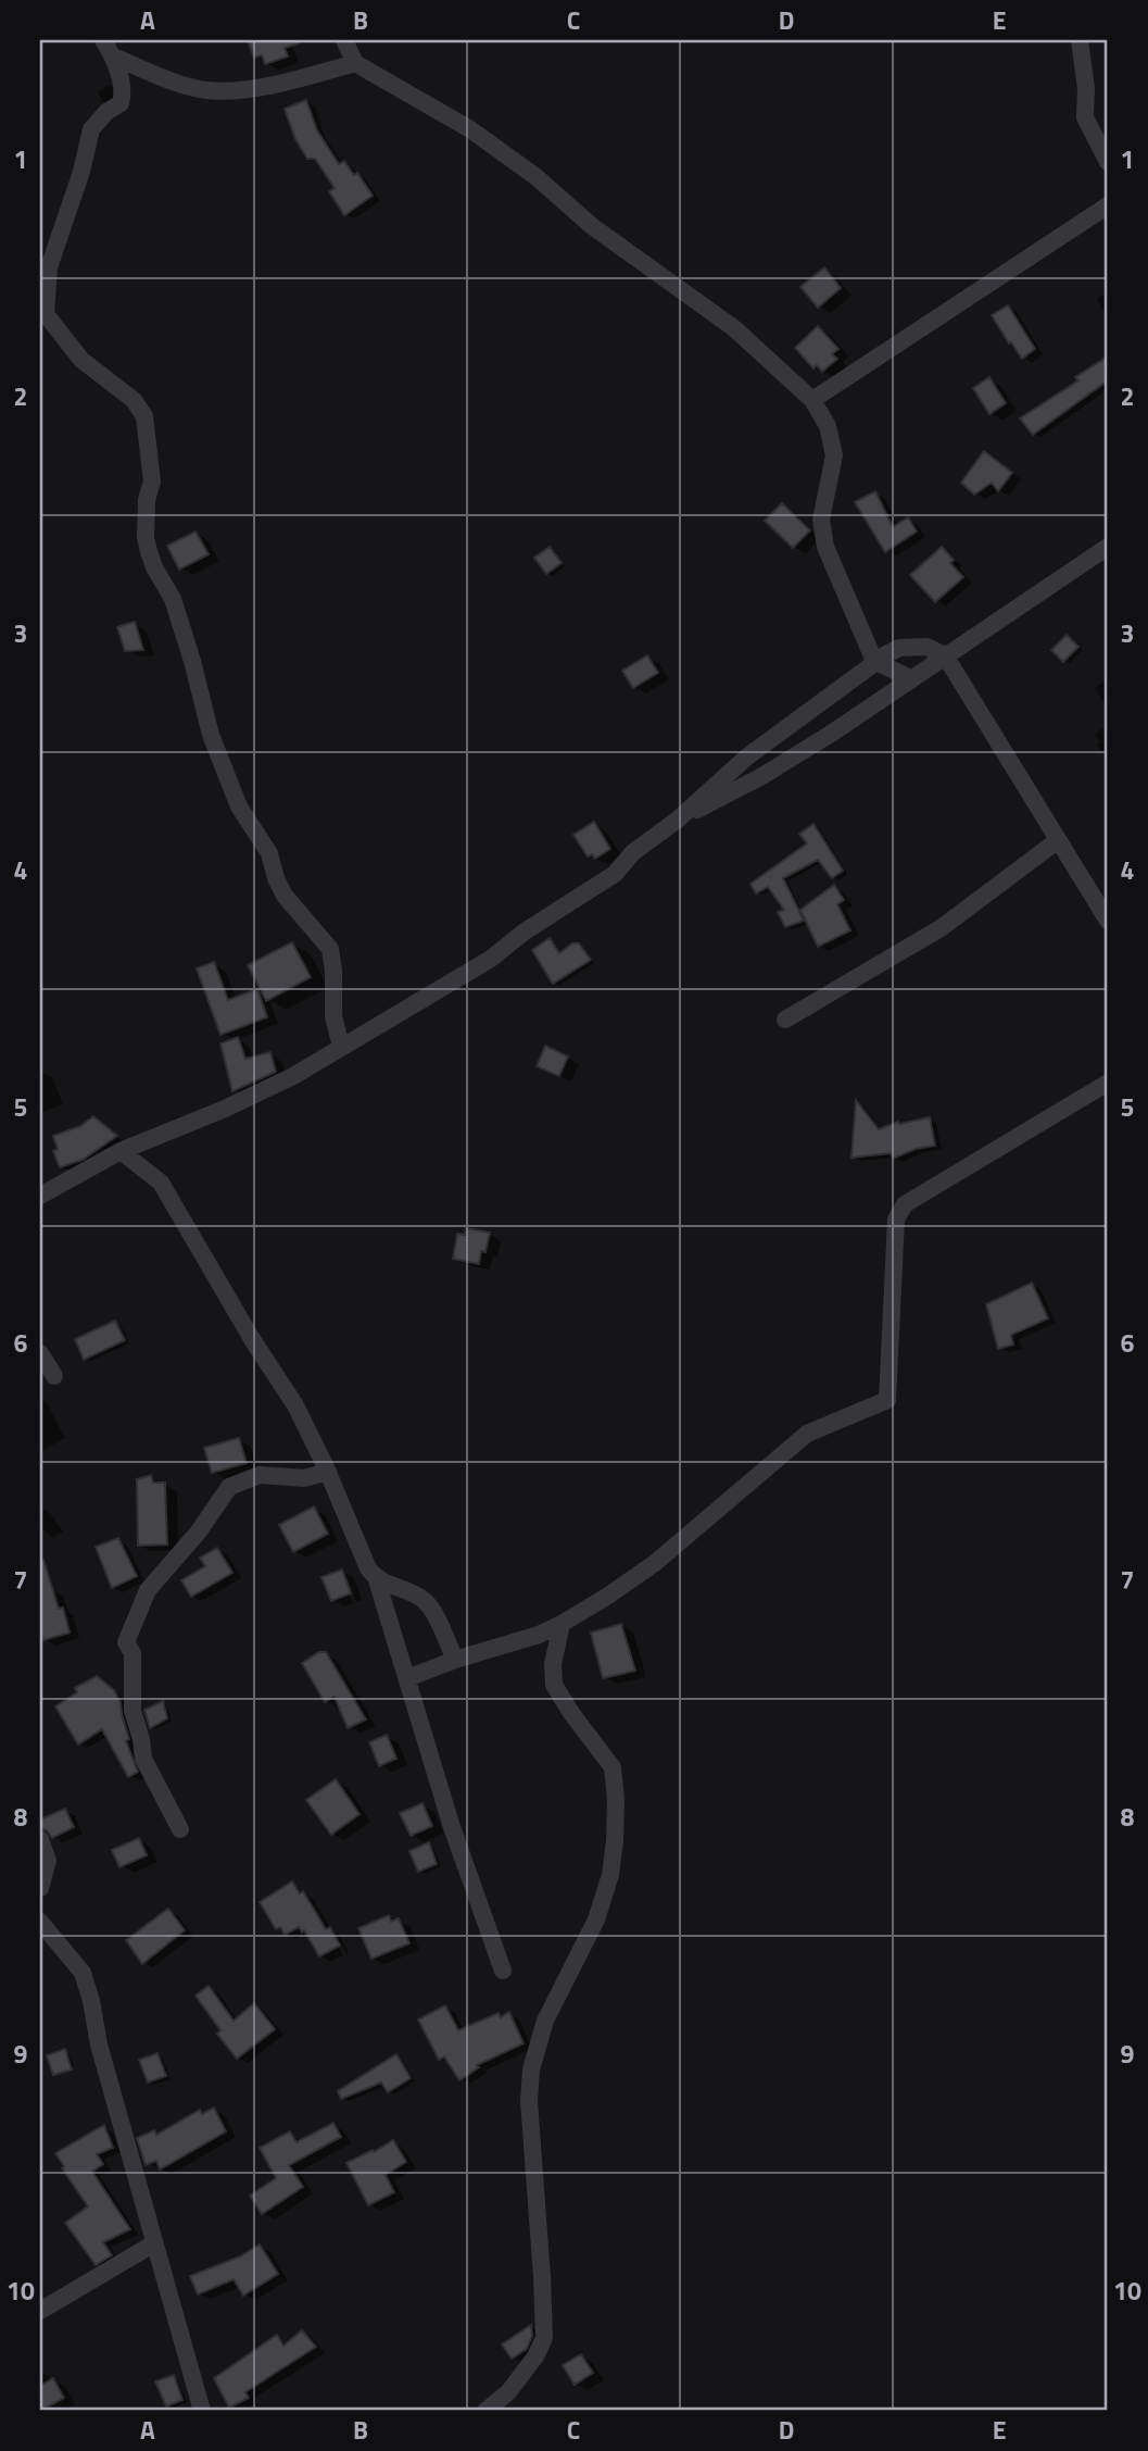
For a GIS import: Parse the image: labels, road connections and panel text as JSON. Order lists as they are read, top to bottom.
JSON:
{
  "grid": {
    "columns": [
      "A",
      "B",
      "C",
      "D",
      "E"
    ],
    "rows": [
      "1",
      "2",
      "3",
      "4",
      "5",
      "6",
      "7",
      "8",
      "9",
      "10"
    ]
  }
}
